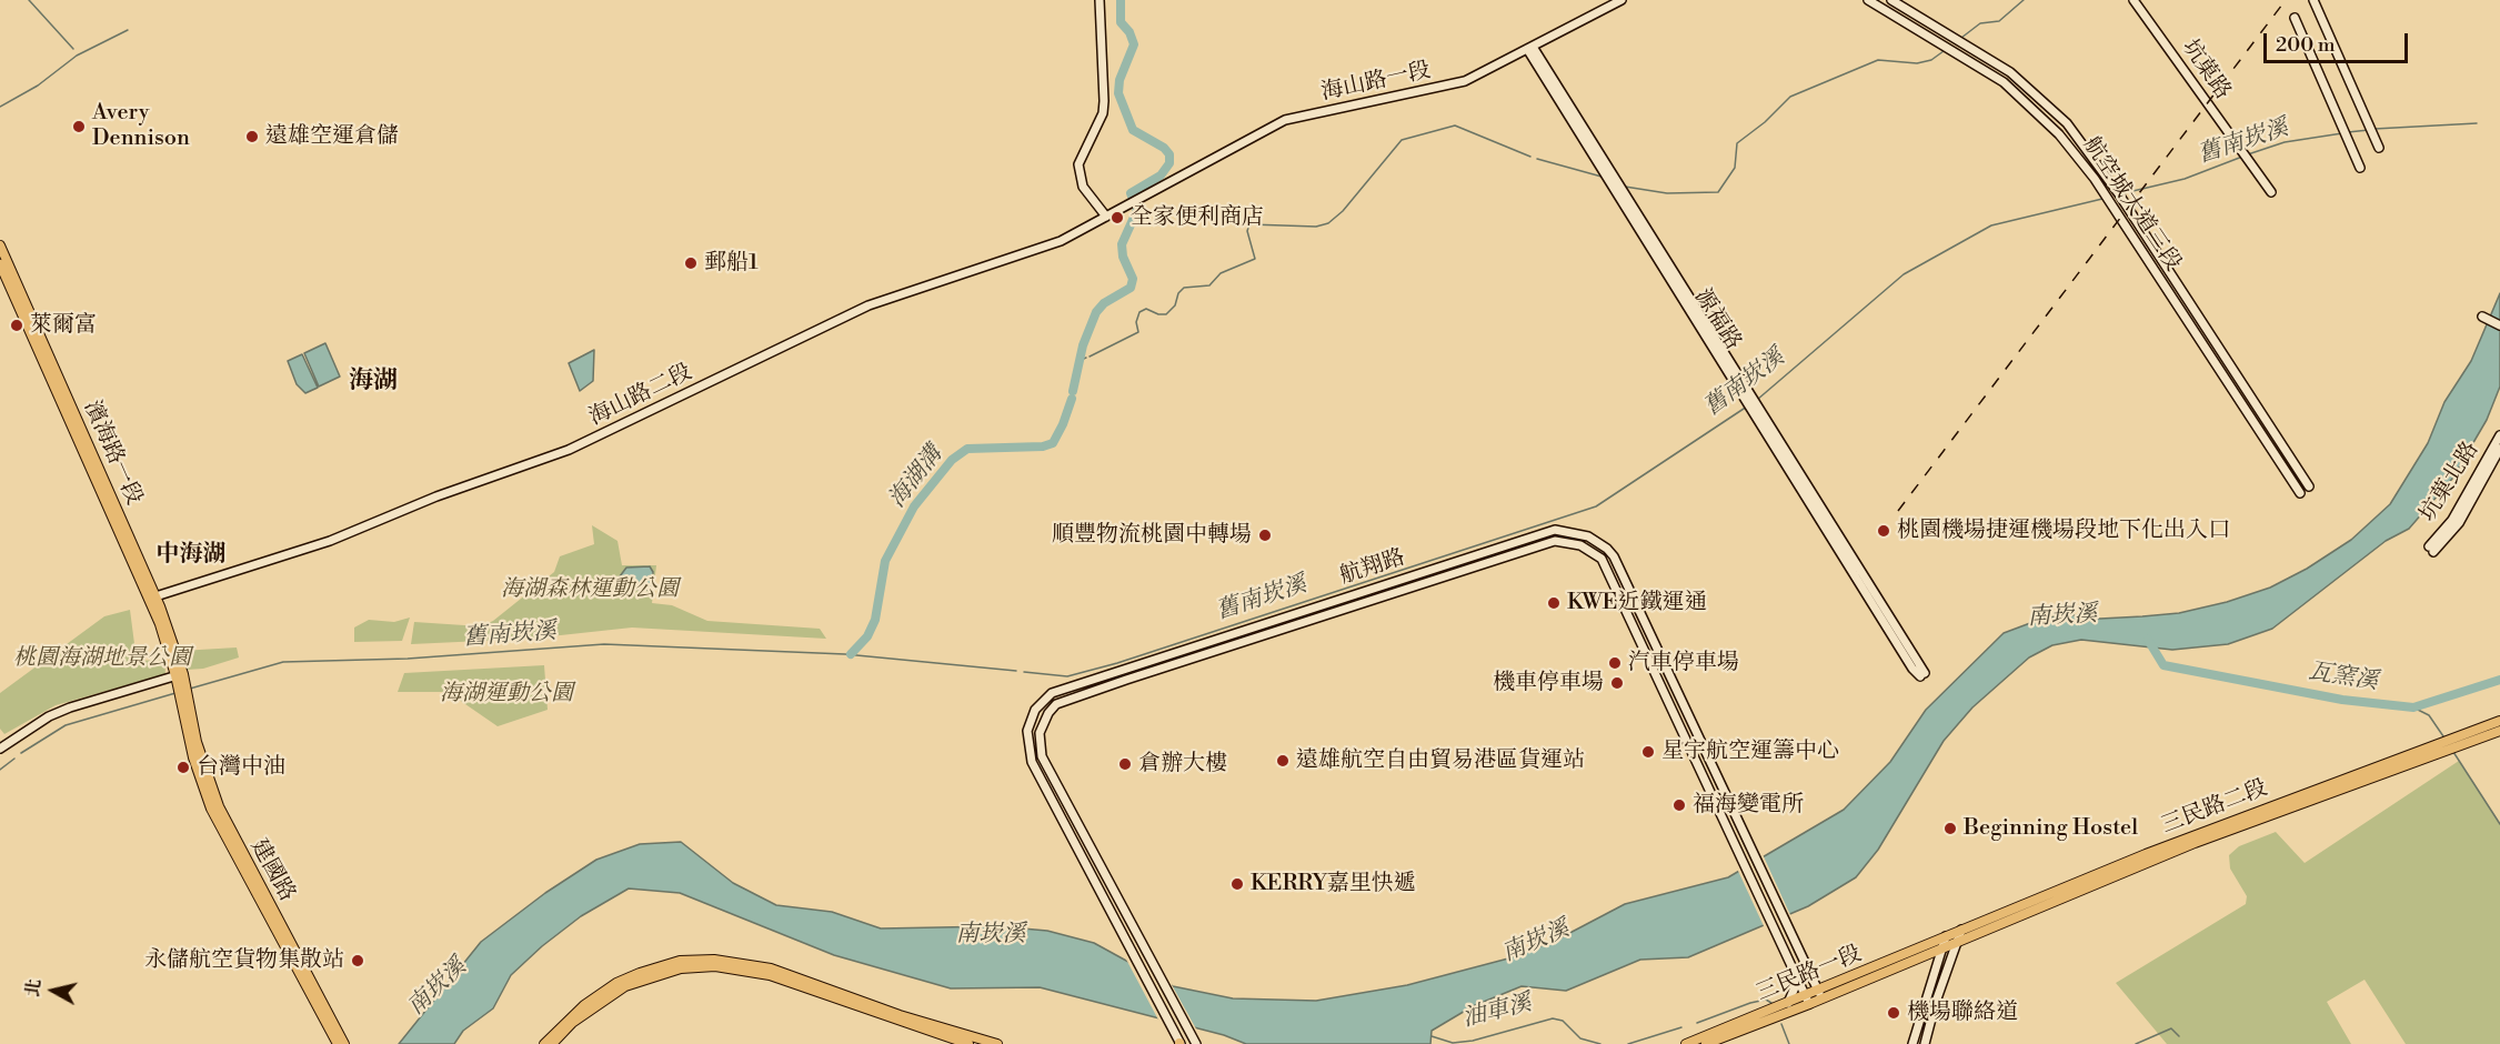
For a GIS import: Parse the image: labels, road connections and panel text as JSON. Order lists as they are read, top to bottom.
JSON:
{
  "streets": {
    "main road": [
      "濱海路一段",
      "三民路二段",
      "建國路",
      "三民路一段"
    ],
    "street": [
      "坑菓路",
      "海山路一段",
      "航空城大道三段",
      "源福路",
      "海山路二段",
      "坑菓北路",
      "航翔路"
    ]
  },
  "crossings": [
    ["海山路一段", "源福路"],
    ["海山路一段", "海山路二段"],
    ["海山路二段", "濱海路一段"],
    ["濱海路一段", "建國路"],
    ["航翔路", "三民路一段"],
    ["三民路二段", "三民路一段"]
  ],
  "districts": ["海湖", "中海湖"],
  "water": [
    "舊南崁溪",
    "海湖溝",
    "南崁溪",
    "瓦窯溪",
    "油車溪"
  ],
  "parks": ["海湖森林運動公園", "桃園海湖地景公園", "海湖運動公園"],
  "places": [
    "Avery Dennison",
    "遠雄空運倉儲",
    "全家便利商店",
    "郵船1",
    "萊爾富",
    "桃園機場捷運機場段地下化出入口",
    "順豐物流桃園中轉場",
    "KWE近鐵運通",
    "汽車停車場",
    "機車停車場",
    "星宇航空運籌中心",
    "遠雄航空自由貿易港區貨運站",
    "倉辦大樓",
    "台灣中油",
    "福海變電所",
    "Beginning Hostel",
    "KERRY嘉里快遞",
    "永儲航空貨物集散站",
    "機場聯絡道"
  ],
  "scale_bar": "200 m",
  "north": "left"
}
